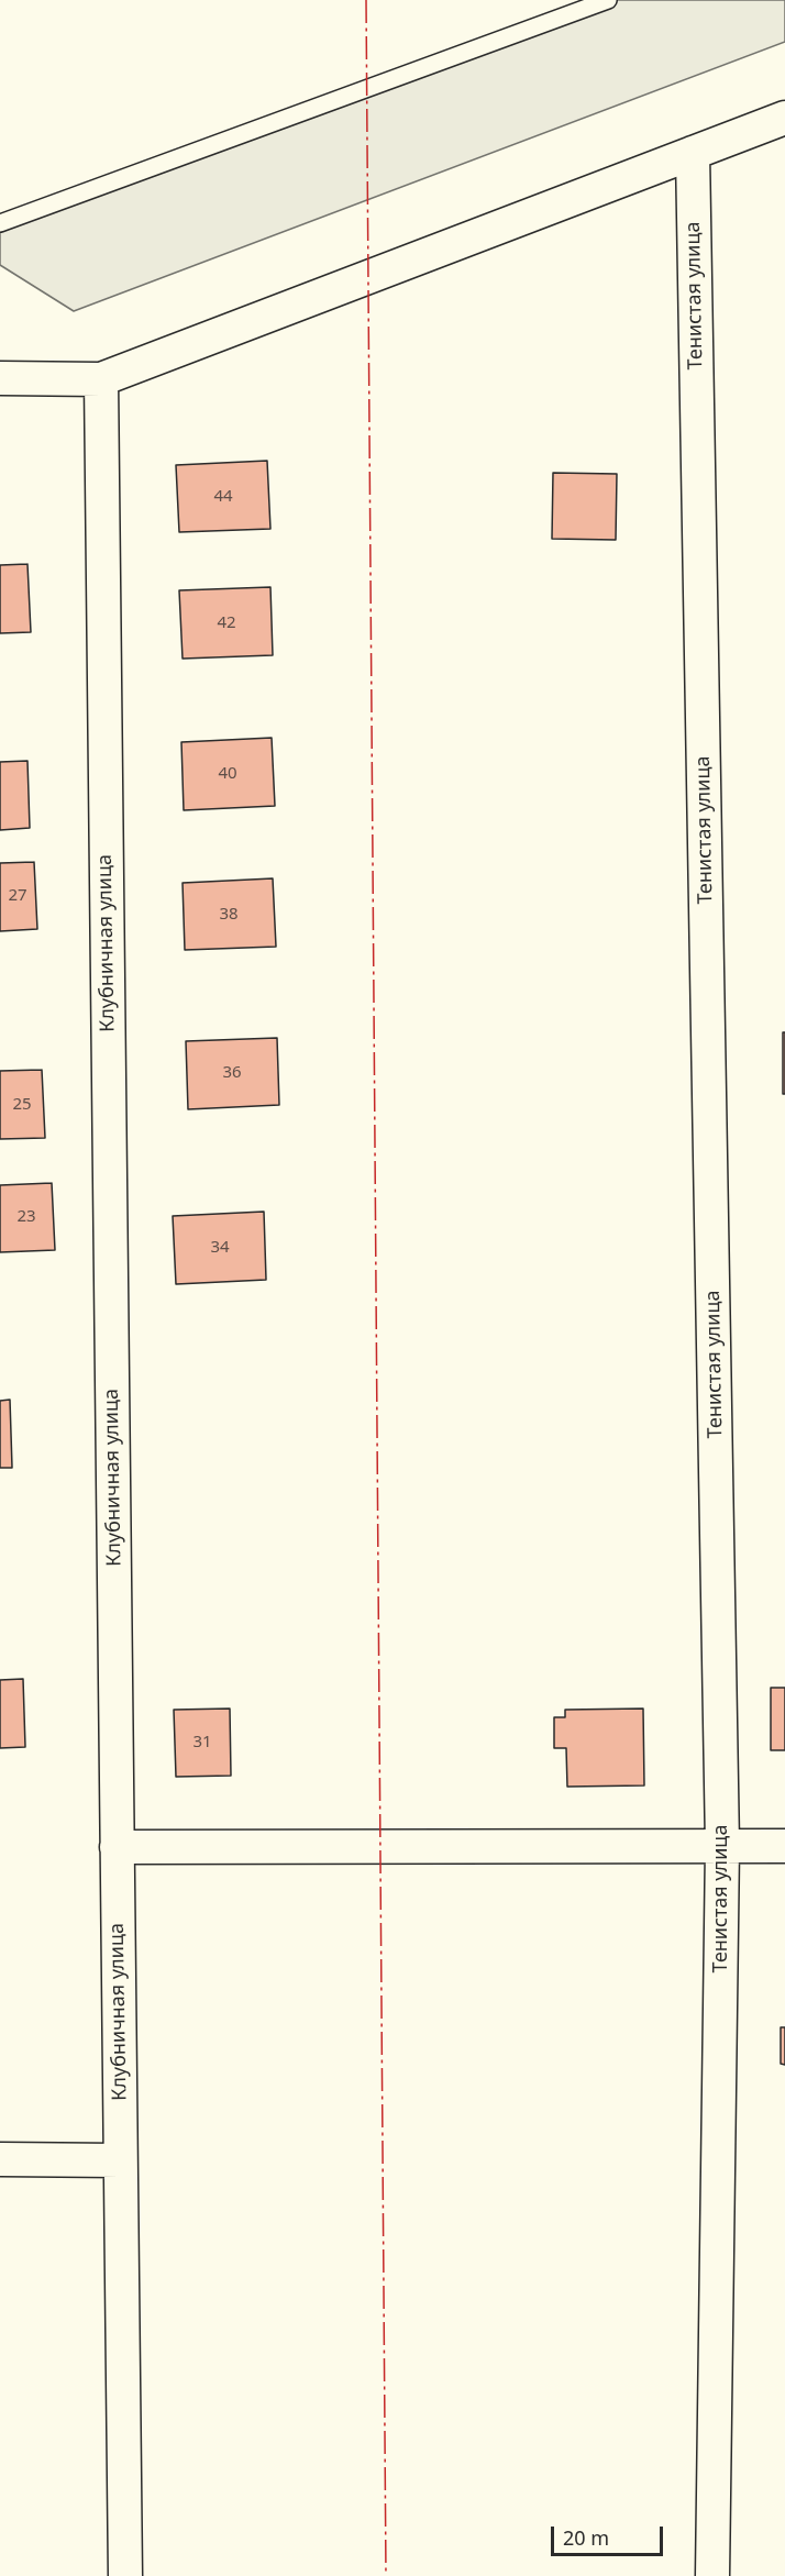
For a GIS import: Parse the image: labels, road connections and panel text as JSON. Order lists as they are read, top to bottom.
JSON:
{
  "streets": {
    "street": ["Тенистая улица", "Клубничная улица"]
  },
  "house_numbers": [
    "44",
    "42",
    "40",
    "27",
    "38",
    "36",
    "25",
    "23",
    "34",
    "31"
  ],
  "scale_bar": "20 m"
}
